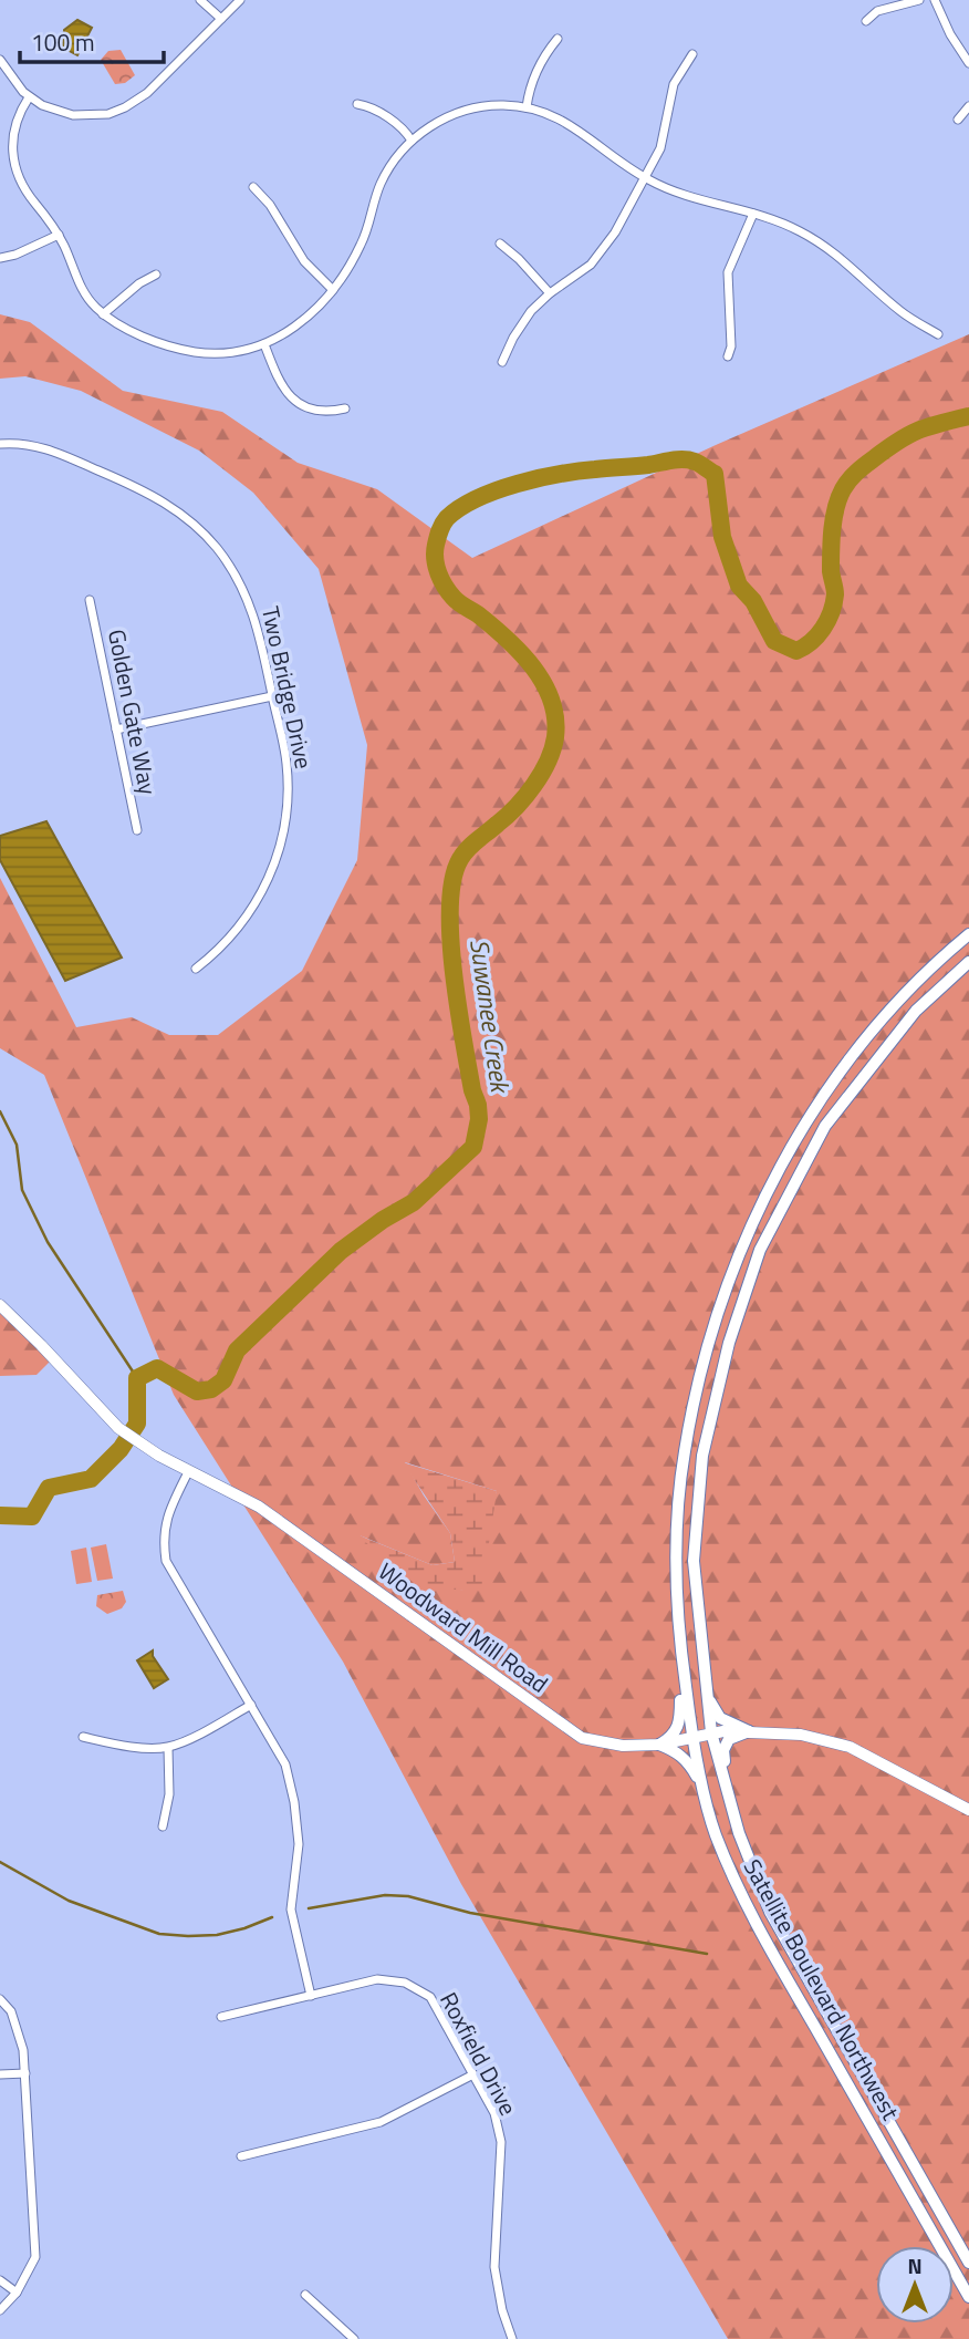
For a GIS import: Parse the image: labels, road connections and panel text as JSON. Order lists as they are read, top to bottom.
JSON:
{
  "streets": {
    "main road": ["Satellite Boulevard Northwest"],
    "street": [
      "Two Bridge Drive",
      "Golden Gate Way",
      "Woodward Mill Road",
      "Roxfield Drive"
    ]
  },
  "crossings": [
    ["Woodward Mill Road", "Satellite Boulevard Northwest"]
  ],
  "water": ["Suwanee Creek"],
  "scale_bar": "100 m",
  "north": "top"
}
